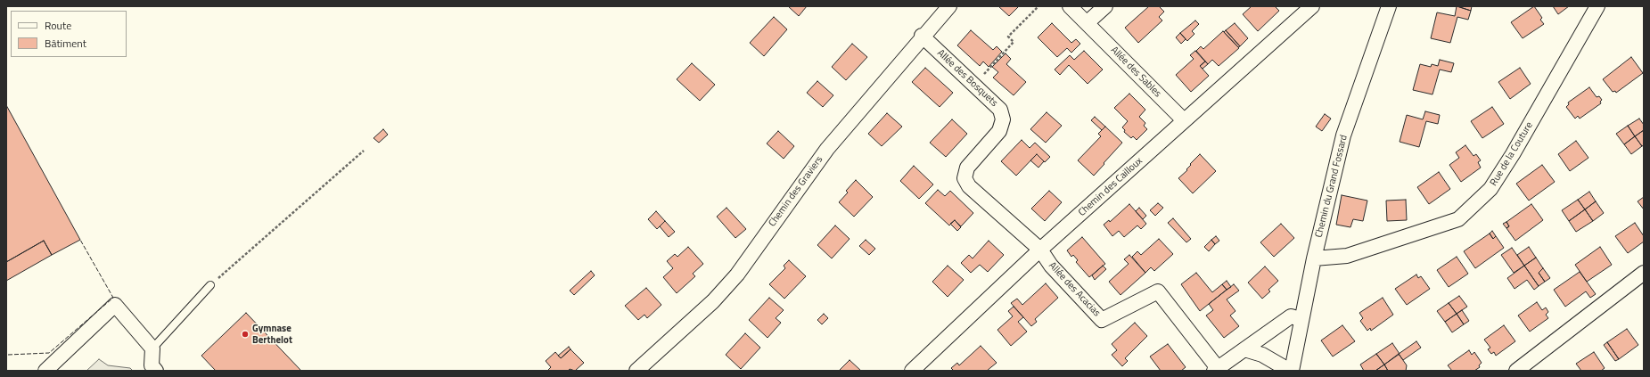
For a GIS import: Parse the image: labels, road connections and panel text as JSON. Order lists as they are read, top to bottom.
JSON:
{
  "streets": {
    "street": [
      "Allée des Sables",
      "Allée des Bosquets",
      "Rue de la Couture",
      "Chemin du Grand Fossard",
      "Chemin des Cailloux",
      "Chemin des Graviers",
      "Allée des Acacias"
    ]
  },
  "crossings": [
    ["Allée des Sables", "Chemin des Cailloux"],
    ["Allée des Bosquets", "Chemin des Cailloux"],
    ["Allée des Bosquets", "Chemin des Graviers"],
    ["Allée des Bosquets", "Allée des Acacias"],
    ["Rue de la Couture", "Chemin du Grand Fossard"],
    ["Chemin des Cailloux", "Allée des Acacias"]
  ],
  "places": ["Gymnase Berthelot"],
  "legend": ["Route", "Bâtiment"]
}
